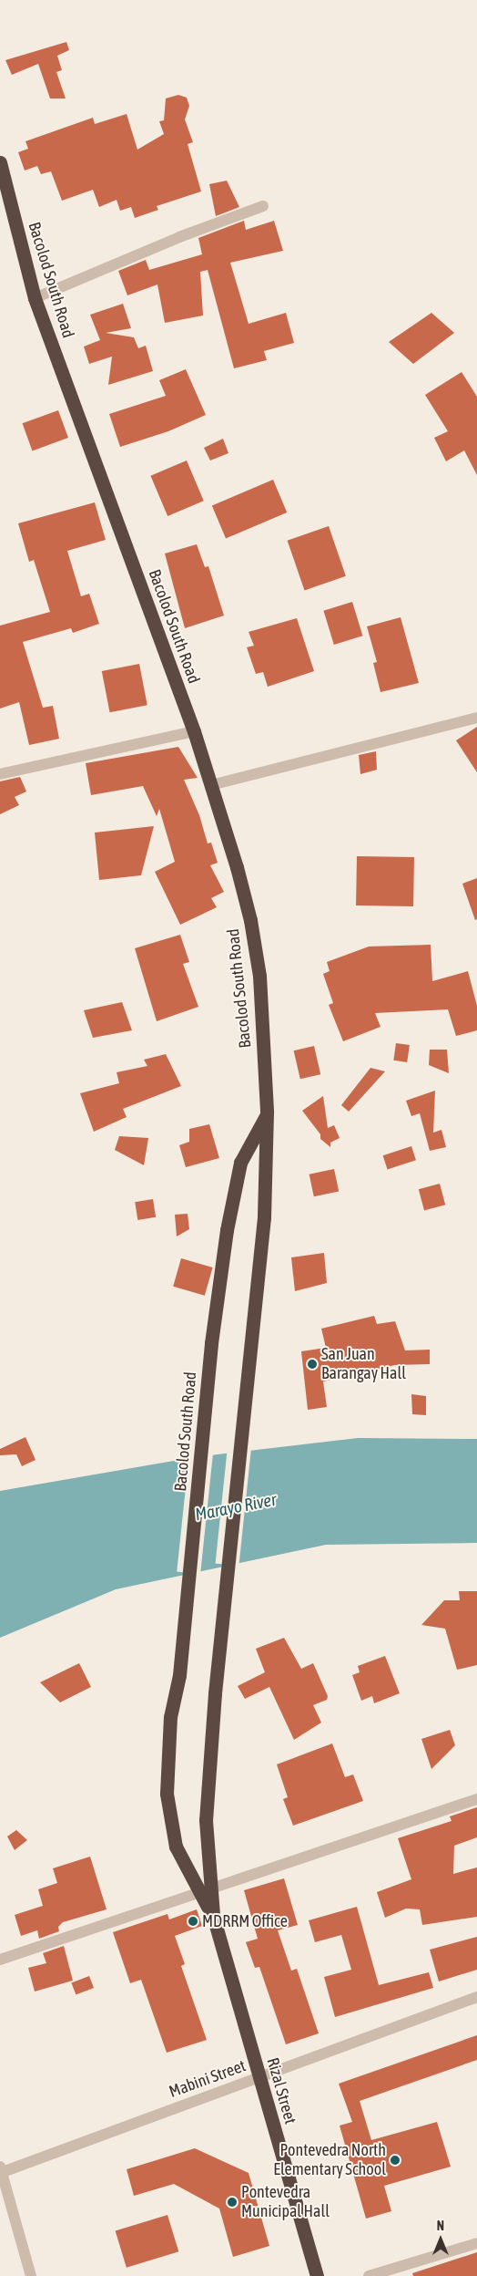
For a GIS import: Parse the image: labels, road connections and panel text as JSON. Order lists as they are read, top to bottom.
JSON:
{
  "streets": {
    "highway": ["Bacolod South Road", "Rizal Street"],
    "street": ["Mabini Street"]
  },
  "crossings": [
    ["Bacolod South Road", "Rizal Street"],
    ["Mabini Street", "Rizal Street"]
  ],
  "water": ["Marayo River"],
  "places": [
    "San Juan Barangay Hall",
    "MDRRM Office",
    "Pontevedra North Elementary School",
    "Pontevedra Municipal Hall"
  ],
  "north": "top"
}
